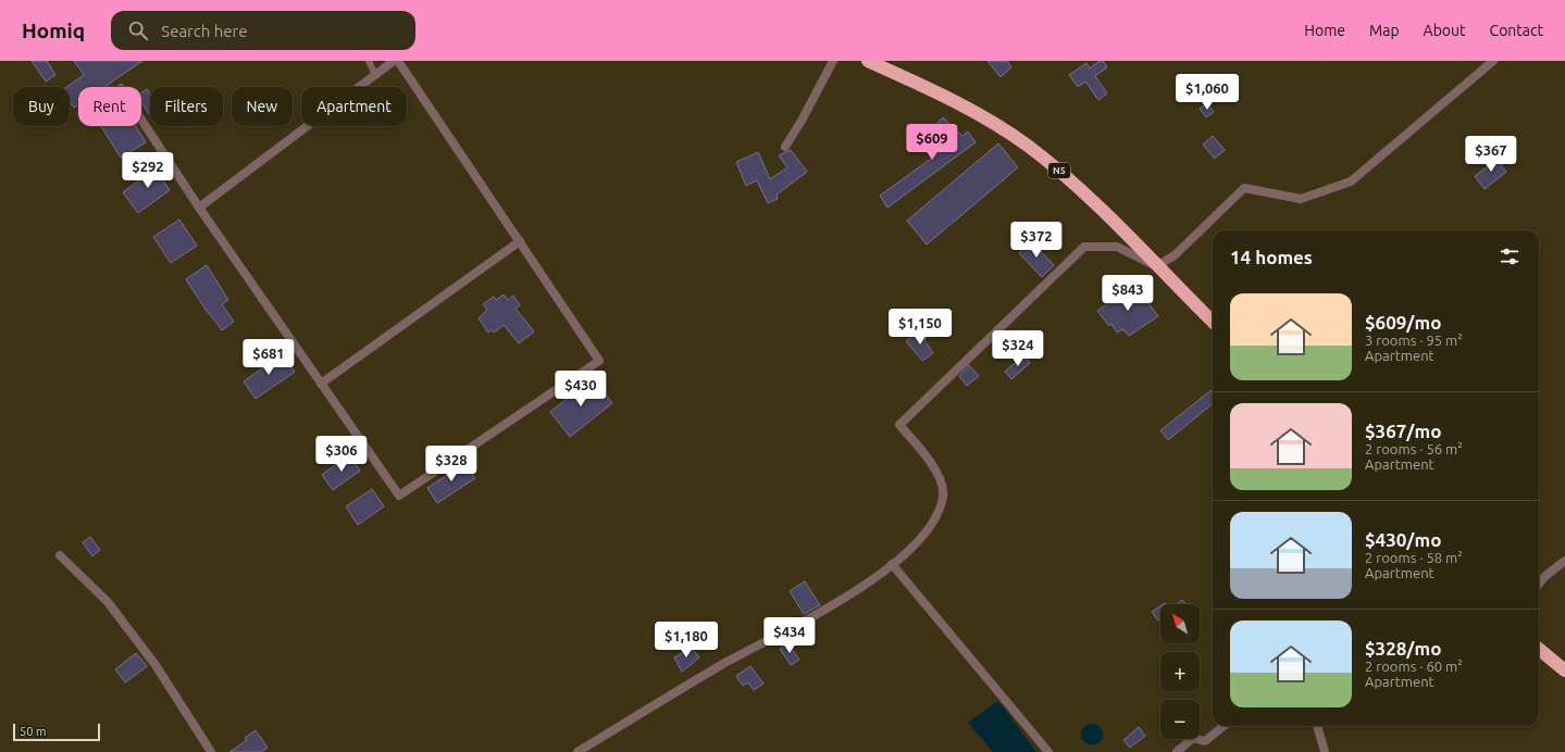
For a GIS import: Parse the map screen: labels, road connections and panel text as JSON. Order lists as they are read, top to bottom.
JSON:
{
  "streets": {
    "highway": ["N5"]
  },
  "scale_bar": "50 m",
  "north": "top left",
  "page": {
    "header": "Homiq",
    "search": "Search here",
    "nav": [
      "Home",
      "Map",
      "About",
      "Contact"
    ],
    "price": [
      "$1,060",
      "$609",
      "$367",
      "$292",
      "$372",
      "$843",
      "$1,150",
      "$324",
      "$681",
      "$430",
      "$306",
      "$328",
      "$434",
      "$1,180"
    ],
    "chip": [
      "Buy",
      "Rent",
      "Filters",
      "New",
      "Apartment"
    ],
    "heading": "14 homes",
    "list": [
      {
        "name": "$609/mo",
        "note": "3 rooms · 95 m² · Apartment"
      },
      {
        "name": "$367/mo",
        "note": "2 rooms · 56 m² · Apartment"
      },
      {
        "name": "$430/mo",
        "note": "2 rooms · 58 m² · Apartment"
      },
      {
        "name": "$328/mo",
        "note": "2 rooms · 60 m² · Apartment"
      }
    ],
    "map_buttons": ["+", "−"],
    "scale": "50 m"
  }
}
